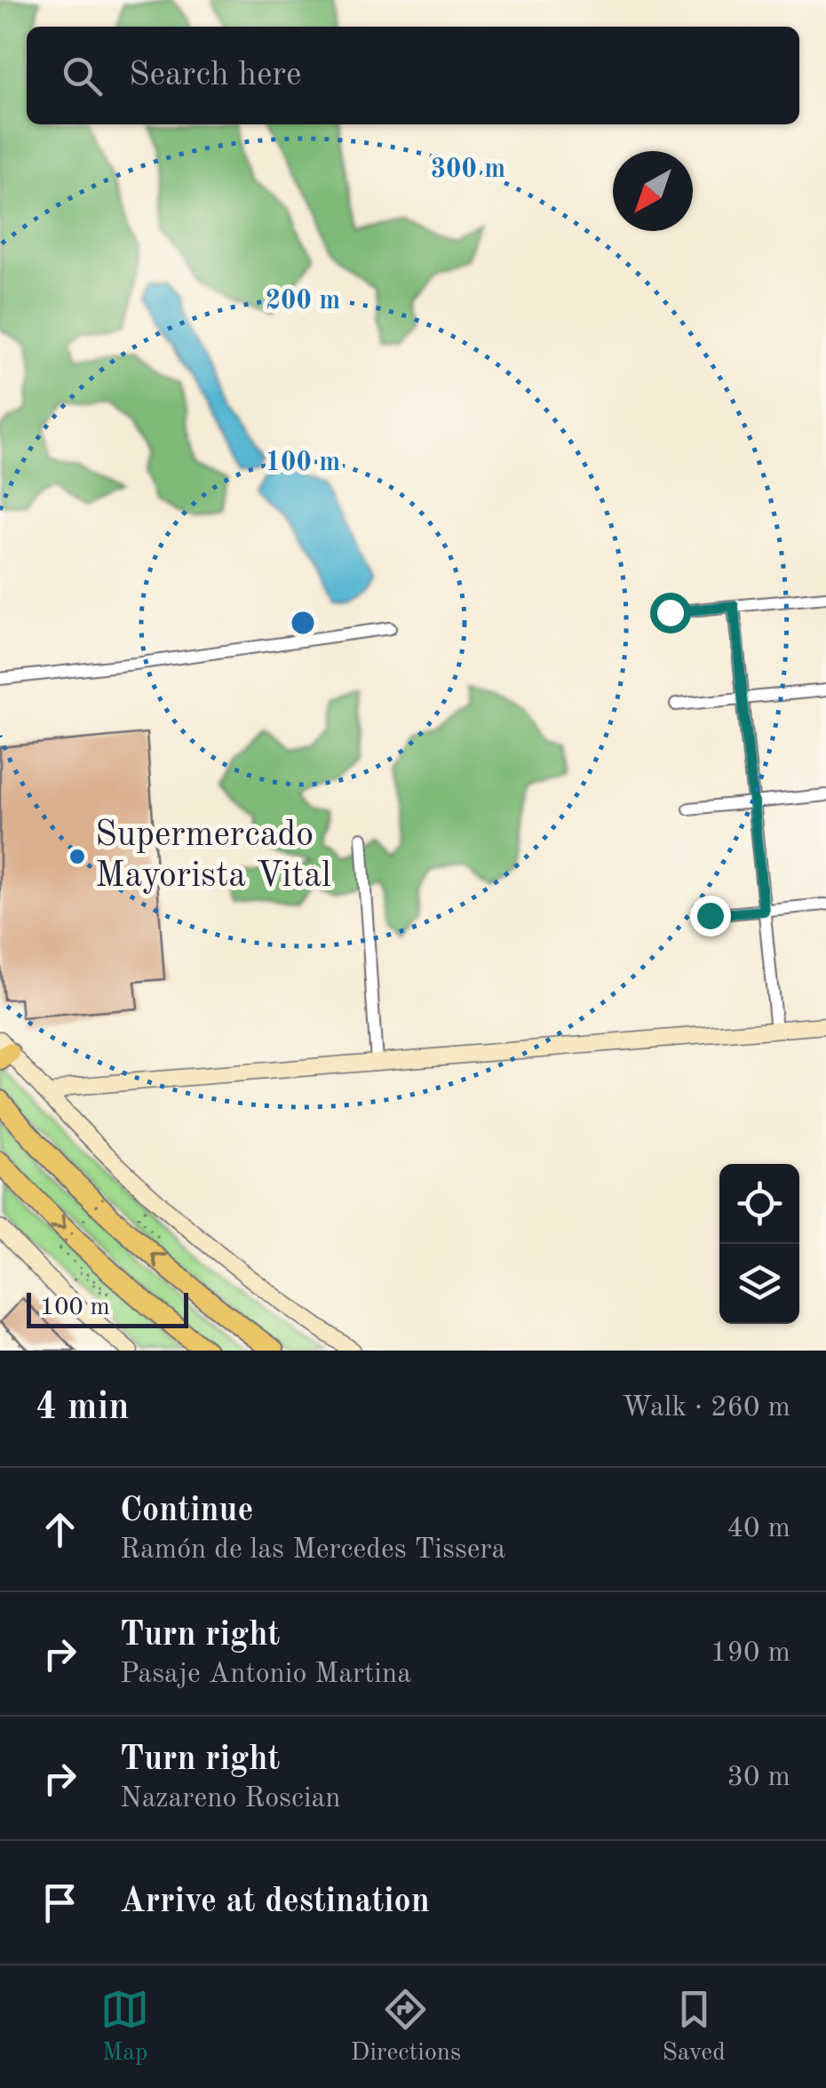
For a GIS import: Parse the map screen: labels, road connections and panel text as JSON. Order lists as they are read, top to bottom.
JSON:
{
  "places": ["Supermercado Mayorista Vital"],
  "scale_bar": "100 m",
  "north": "bottom left",
  "page": {
    "search": "Search here",
    "scale": "100 m",
    "heading": ["4 min", "Walk · 260 m"],
    "list": [
      ["Continue", "Ramón de las Mercedes Tissera", "40 m"],
      ["Turn right", "Pasaje Antonio Martina", "190 m"],
      ["Turn right", "Nazareno Roscian", "30 m"],
      "Arrive at destination"
    ],
    "nav": ["Map", "Directions", "Saved"]
  },
  "rings": ["300 m", "200 m", "100 m"]
}
